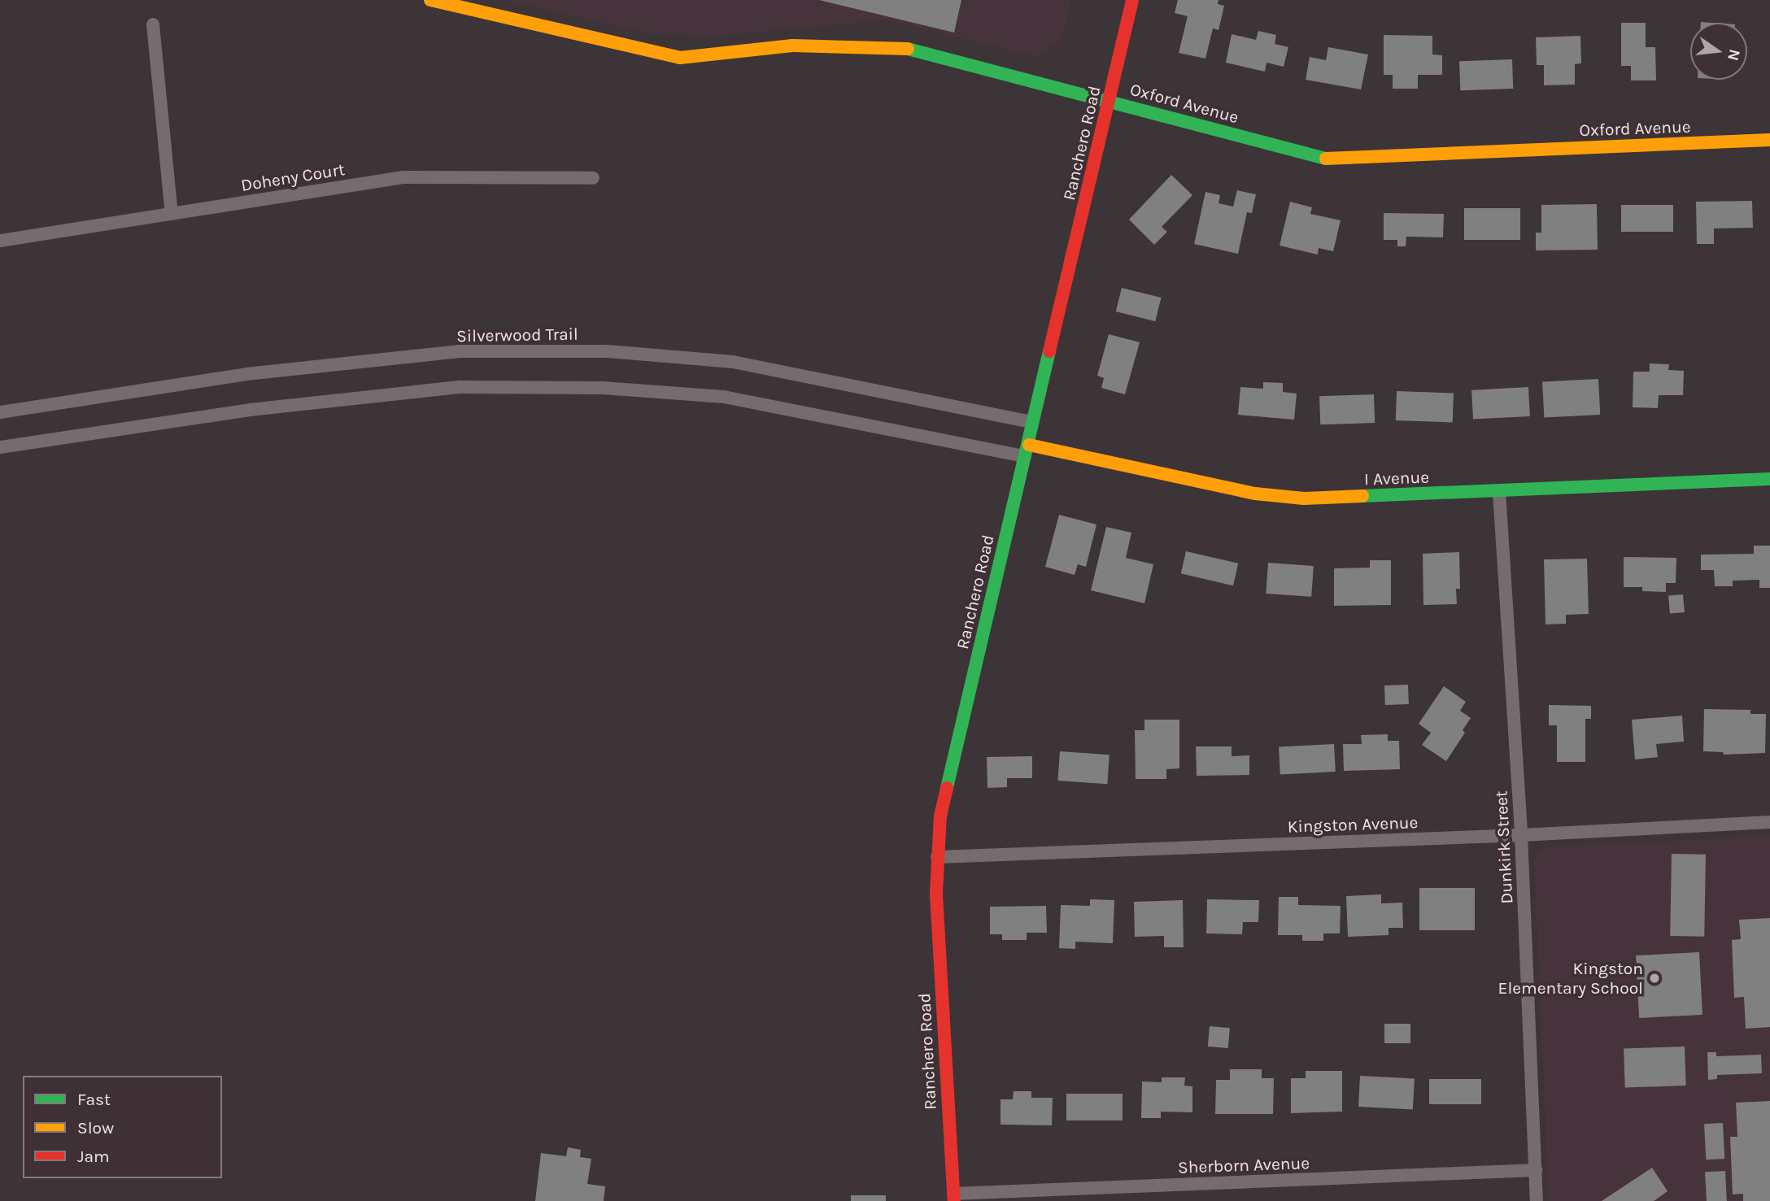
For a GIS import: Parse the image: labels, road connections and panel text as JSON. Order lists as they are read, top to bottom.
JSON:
{
  "streets": {
    "main road": ["Oxford Avenue", "Ranchero Road", "I Avenue"],
    "street": [
      "Doheny Court",
      "Silverwood Trail",
      "Kingston Avenue",
      "Dunkirk Street",
      "Sherborn Avenue"
    ]
  },
  "crossings": [
    ["Oxford Avenue", "Ranchero Road"],
    ["Ranchero Road", "Silverwood Trail"],
    ["Ranchero Road", "I Avenue"],
    ["Ranchero Road", "Kingston Avenue"],
    ["Ranchero Road", "Sherborn Avenue"],
    ["I Avenue", "Dunkirk Street"],
    ["Kingston Avenue", "Dunkirk Street"],
    ["Dunkirk Street", "Sherborn Avenue"]
  ],
  "places": ["Kingston Elementary School"],
  "legend": ["Fast", "Slow", "Jam"],
  "north": "right"
}
